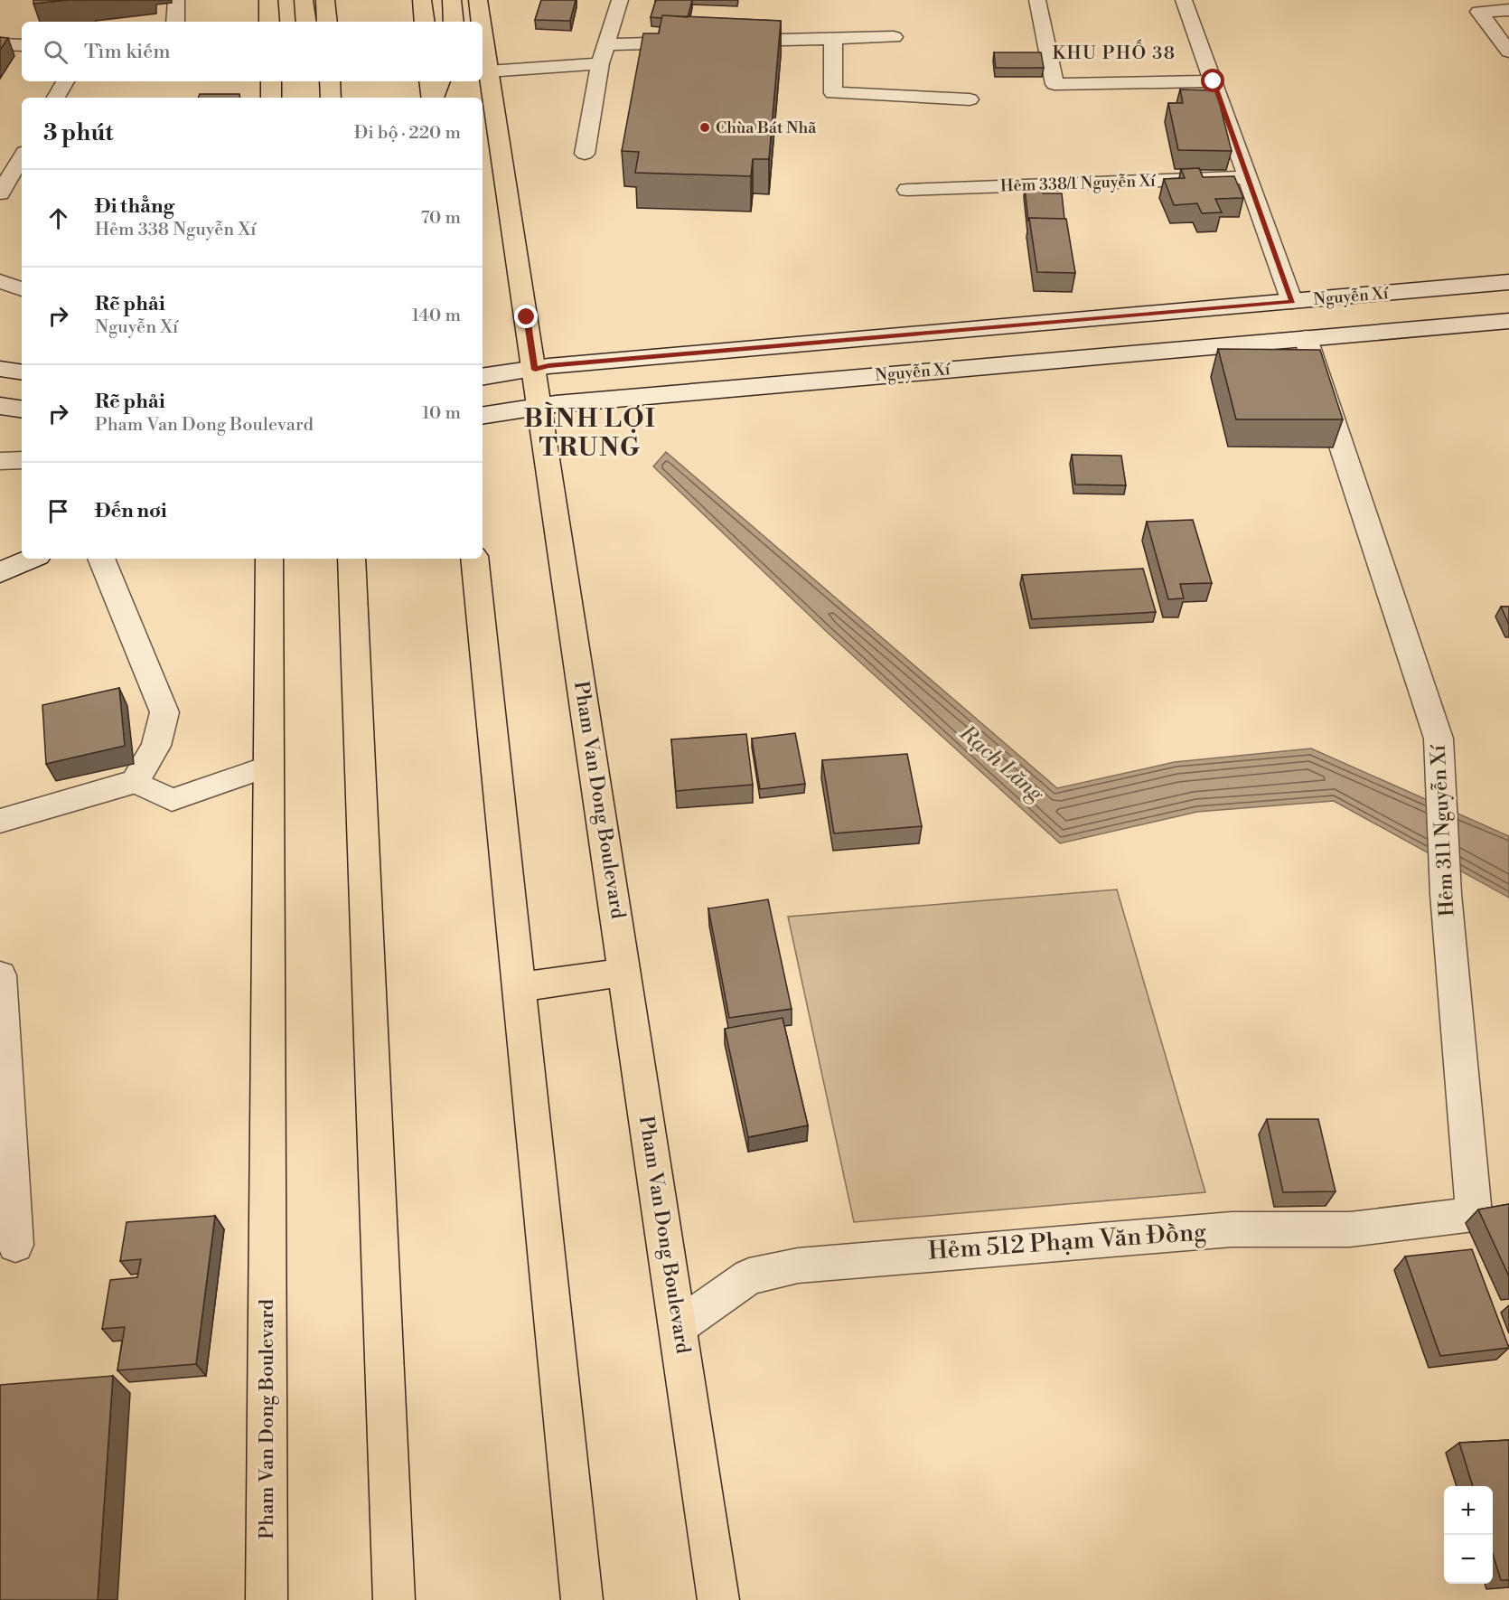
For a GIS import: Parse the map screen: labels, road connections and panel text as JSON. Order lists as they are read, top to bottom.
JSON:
{
  "streets": {
    "main road": ["Pham Van Dong Boulevard"],
    "street": ["Nguyễn Xí", "Hẻm 311 Nguyễn Xí", "Hẻm 512 Phạm Văn Đồng"],
    "lane": ["Hẻm 338/1 Nguyễn Xí"]
  },
  "crossings": [
    ["Nguyễn Xí", "Pham Van Dong Boulevard"],
    ["Nguyễn Xí", "Hẻm 311 Nguyễn Xí"],
    ["Pham Van Dong Boulevard", "Hẻm 512 Phạm Văn Đồng"],
    ["Hẻm 311 Nguyễn Xí", "Hẻm 512 Phạm Văn Đồng"]
  ],
  "districts": ["KHU PHỐ 38", "BÌNH LỢI TRUNG"],
  "water": ["Rạch Lăng"],
  "places": ["Chùa Bát Nhã"],
  "page": {
    "search": "Tìm kiếm",
    "heading": ["3 phút", "Đi bộ · 220 m"],
    "list": [
      ["Đi thẳng", "Hẻm 338 Nguyễn Xí", "70 m"],
      ["Rẽ phải", "Nguyễn Xí", "140 m"],
      ["Rẽ phải", "Pham Van Dong Boulevard", "10 m"],
      "Đến nơi"
    ],
    "map_buttons": ["+", "−"]
  }
}
